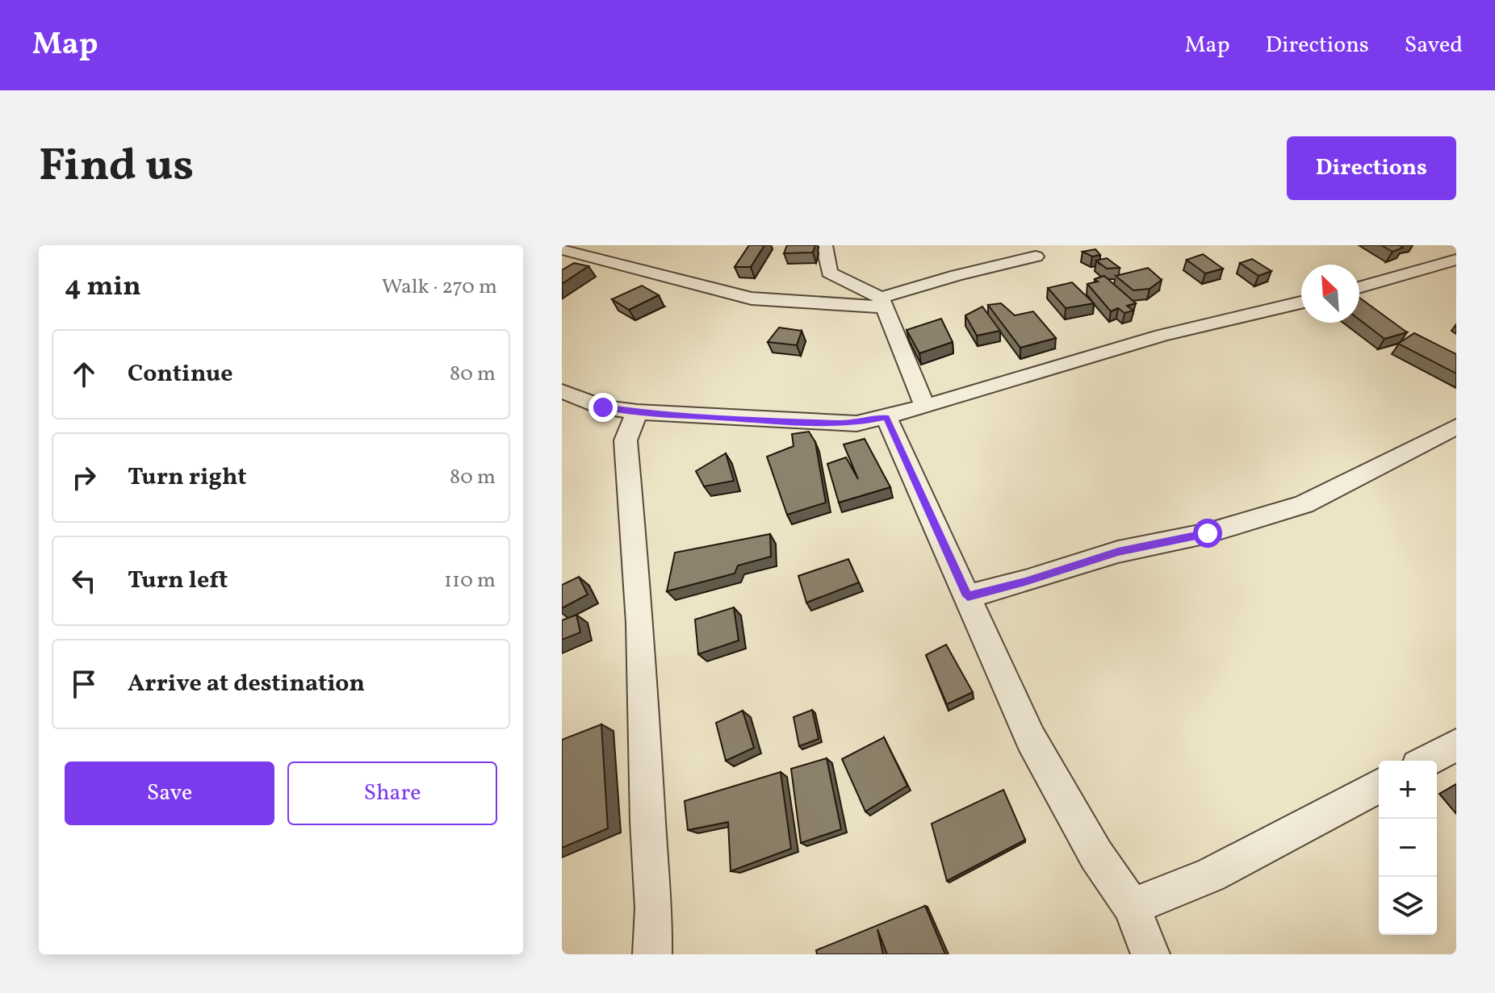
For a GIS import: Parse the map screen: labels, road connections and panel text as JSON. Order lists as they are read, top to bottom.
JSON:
{
  "north": "top left",
  "page": {
    "header": "Map",
    "nav": ["Map", "Directions", "Saved"],
    "title": "Find us",
    "buttons": [
      "Directions",
      ["Save", "Share"]
    ],
    "heading": ["4 min", "Walk · 270 m"],
    "list": [
      ["Continue", "80 m"],
      ["Turn right", "80 m"],
      ["Turn left", "110 m"],
      "Arrive at destination"
    ],
    "map_buttons": ["+", "−"]
  }
}
